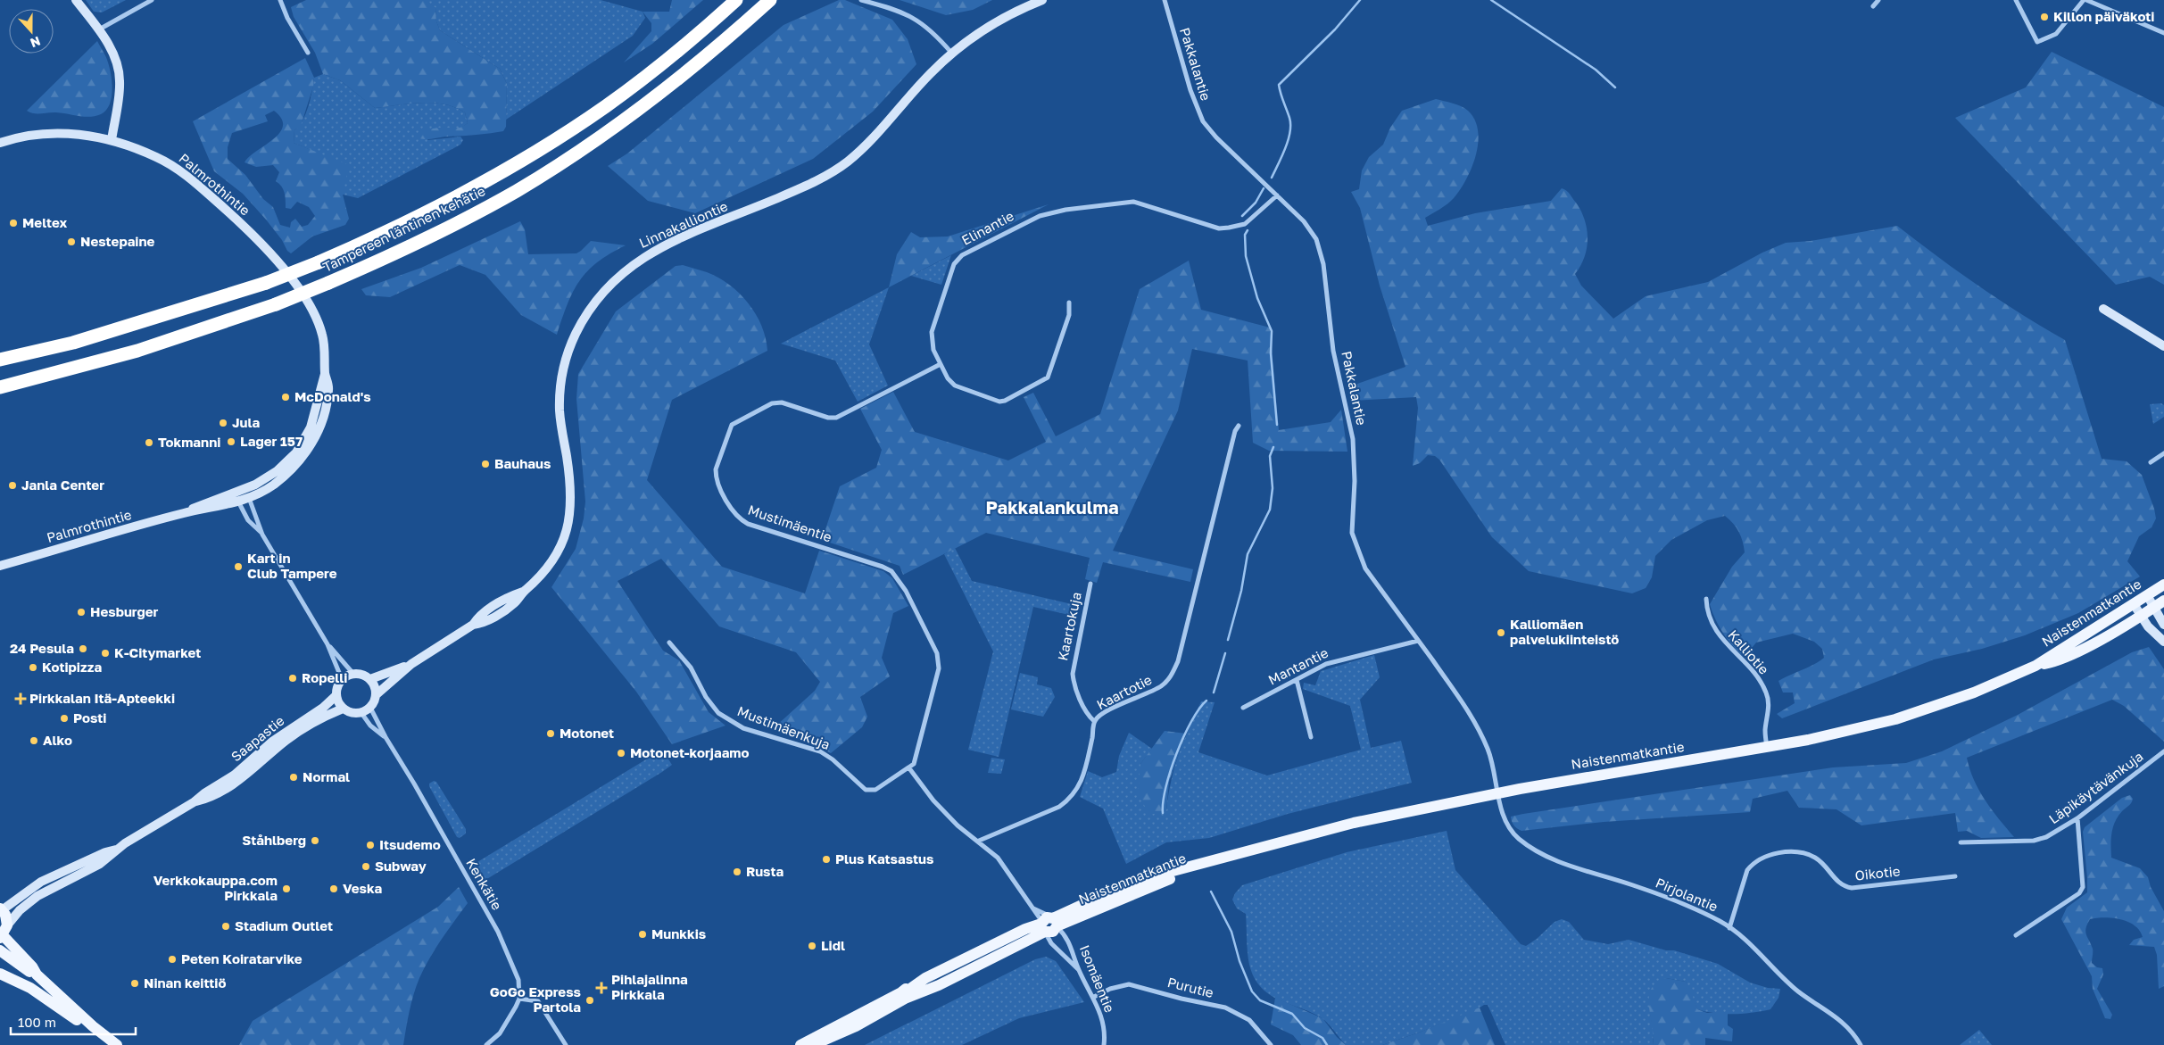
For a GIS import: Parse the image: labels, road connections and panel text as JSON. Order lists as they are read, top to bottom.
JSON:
{
  "streets": {
    "highway": ["Tampereen läntinen kehätie"],
    "main road": [
      "Palmrothintie",
      "Linnakalliontie",
      "Naistenmatkantie",
      "Saapastie"
    ],
    "street": [
      "Pakkalantie",
      "Elinantie",
      "Mustimäentie",
      "Kaartokuja",
      "Kalliotie",
      "Mantantie",
      "Kaartotie",
      "Mustimäenkuja",
      "Läpikäytävänkuja",
      "Oikotie",
      "Kenkätie",
      "Pirjolantie",
      "Isomäentie",
      "Purutie"
    ]
  },
  "crossings": [
    ["Pakkalantie", "Elinantie"],
    ["Pakkalantie", "Naistenmatkantie"],
    ["Pakkalantie", "Mantantie"],
    ["Pakkalantie", "Pirjolantie"],
    ["Elinantie", "Mustimäentie"],
    ["Mustimäentie", "Mustimäenkuja"],
    ["Naistenmatkantie", "Kalliotie"],
    ["Naistenmatkantie", "Pirjolantie"],
    ["Naistenmatkantie", "Isomäentie"],
    ["Kaartokuja", "Kaartotie"],
    ["Saapastie", "Kenkätie"],
    ["Oikotie", "Pirjolantie"],
    ["Isomäentie", "Purutie"]
  ],
  "districts": ["Pakkalankulma"],
  "places": {
    "other": [
      "Killon päiväkoti",
      "Meltex",
      "Nestepaine",
      "McDonald's",
      "Jula",
      "Lager 157",
      "Tokmanni",
      "Bauhaus",
      "Janla Center",
      "Kart in Club Tampere",
      "Hesburger",
      "Kalliomäen palvelukiinteistö",
      "24 Pesula",
      "K-Citymarket",
      "Kotipizza",
      "Ropelli",
      "Posti",
      "Motonet",
      "Alko",
      "Motonet-korjaamo",
      "Normal",
      "Ståhlberg",
      "Itsudemo",
      "Plus Katsastus",
      "Subway",
      "Rusta",
      "Verkkokauppa.com Pirkkala",
      "Veska",
      "Stadium Outlet",
      "Munkkis",
      "Lidl",
      "Peten Koiratarvike",
      "Ninan keittiö",
      "GoGo Express Partola"
    ],
    "health": ["Pirkkalan Itä-Apteekki", "Pihlajalinna Pirkkala"]
  },
  "scale_bar": "100 m",
  "north": "bottom"
}
